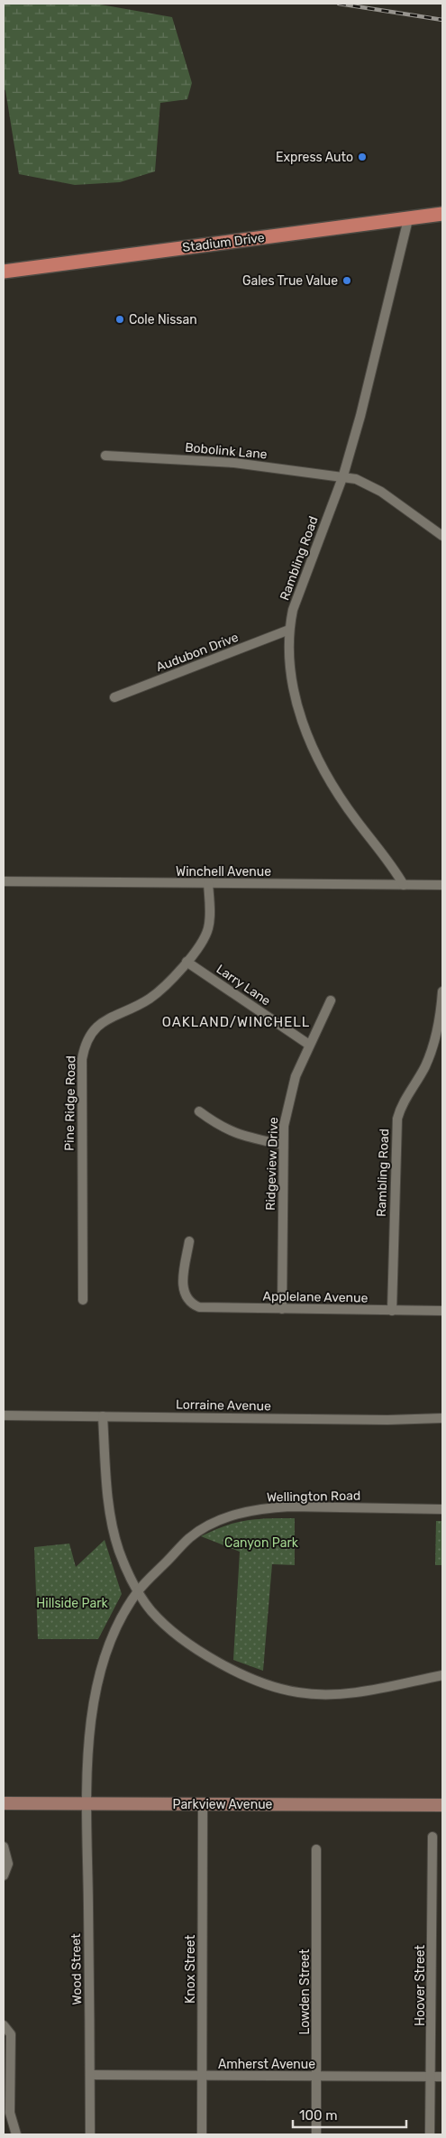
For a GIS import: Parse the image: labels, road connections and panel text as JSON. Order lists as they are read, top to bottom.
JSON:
{
  "streets": {
    "main road": ["Stadium Drive"],
    "street": [
      "Bobolink Lane",
      "Rambling Road",
      "Audubon Drive",
      "Winchell Avenue",
      "Larry Lane",
      "Pine Ridge Road",
      "Ridgeview Drive",
      "Applelane Avenue",
      "Lorraine Avenue",
      "Wellington Road",
      "Parkview Avenue",
      "Wood Street",
      "Knox Street",
      "Hoover Street",
      "Lowden Street",
      "Amherst Avenue"
    ]
  },
  "crossings": [
    ["Stadium Drive", "Rambling Road"],
    ["Bobolink Lane", "Rambling Road"],
    ["Rambling Road", "Audubon Drive"],
    ["Rambling Road", "Winchell Avenue"],
    ["Rambling Road", "Applelane Avenue"],
    ["Winchell Avenue", "Pine Ridge Road"],
    ["Larry Lane", "Pine Ridge Road"],
    ["Larry Lane", "Ridgeview Drive"],
    ["Ridgeview Drive", "Applelane Avenue"],
    ["Wellington Road", "Parkview Avenue"],
    ["Wellington Road", "Wood Street"],
    ["Parkview Avenue", "Wood Street"],
    ["Parkview Avenue", "Knox Street"],
    ["Wood Street", "Amherst Avenue"],
    ["Knox Street", "Amherst Avenue"],
    ["Hoover Street", "Amherst Avenue"],
    ["Lowden Street", "Amherst Avenue"]
  ],
  "districts": ["OAKLAND/WINCHELL"],
  "parks": ["Canyon Park", "Hillside Park"],
  "places": ["Express Auto", "Gales True Value", "Cole Nissan"],
  "scale_bar": "100 m"
}
